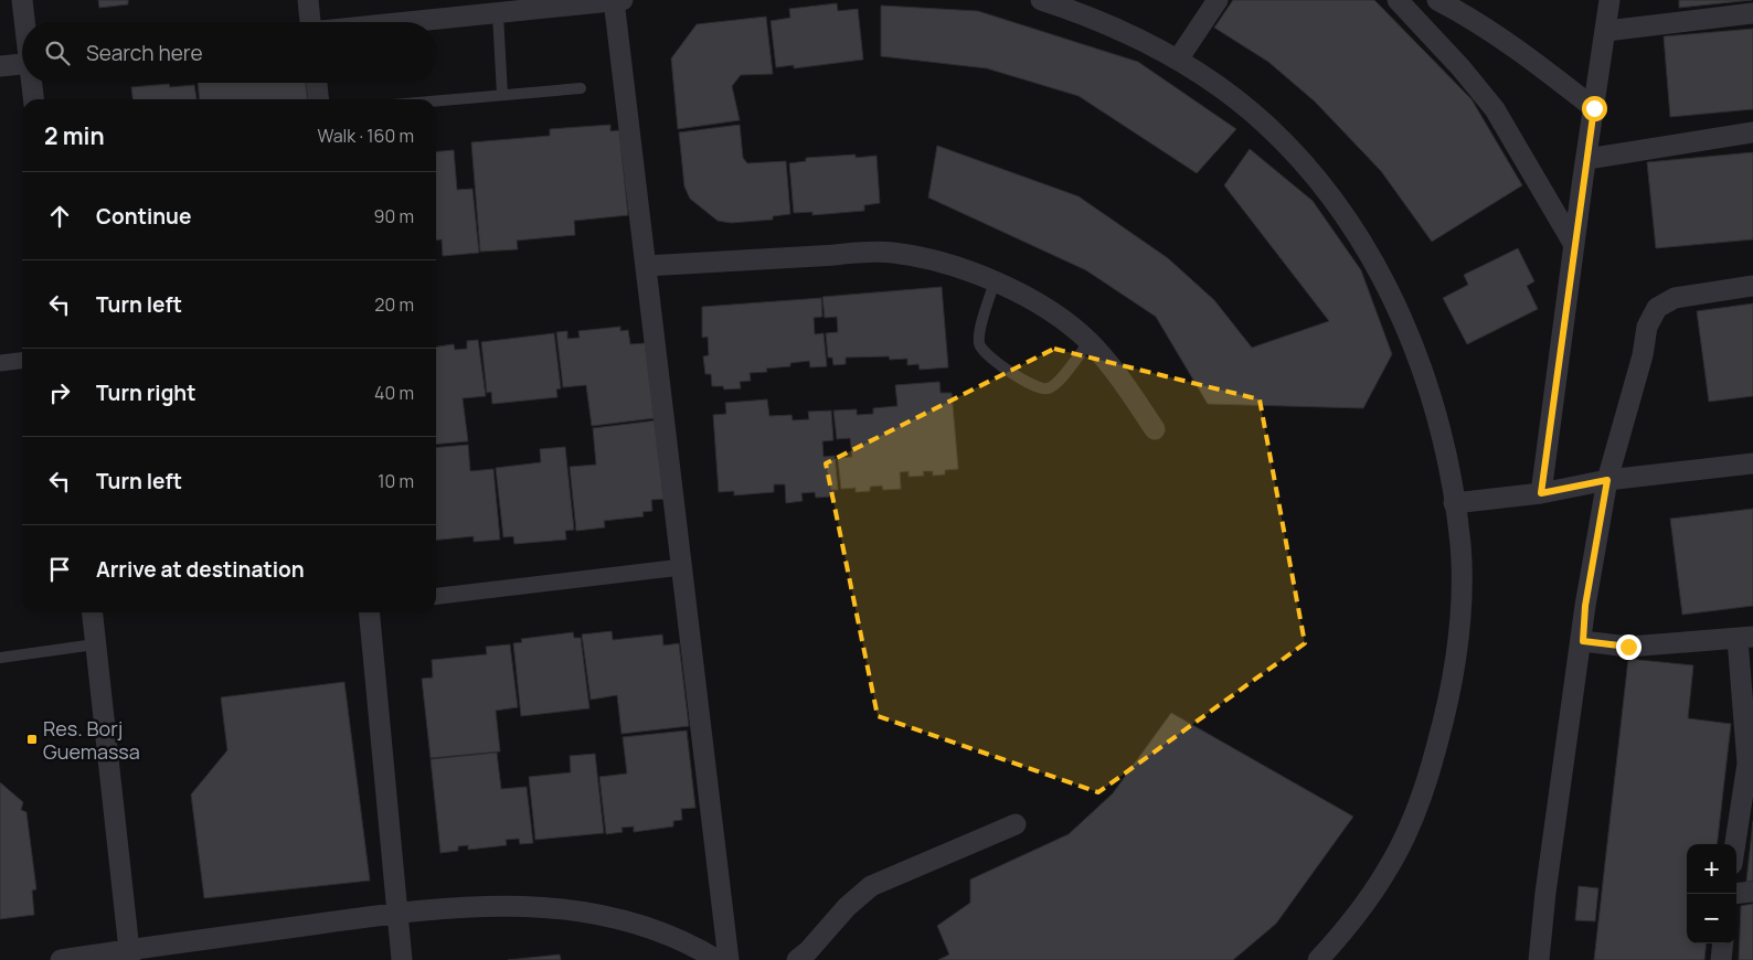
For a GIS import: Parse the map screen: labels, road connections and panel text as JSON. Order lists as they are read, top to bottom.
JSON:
{
  "places": {
    "transit": ["Res. Borj Guemassa"]
  },
  "page": {
    "search": "Search here",
    "heading": ["2 min", "Walk · 160 m"],
    "list": [
      ["Continue", "90 m"],
      ["Turn left", "20 m"],
      ["Turn right", "40 m"],
      ["Turn left", "10 m"],
      "Arrive at destination"
    ],
    "map_buttons": ["+", "−"]
  }
}
